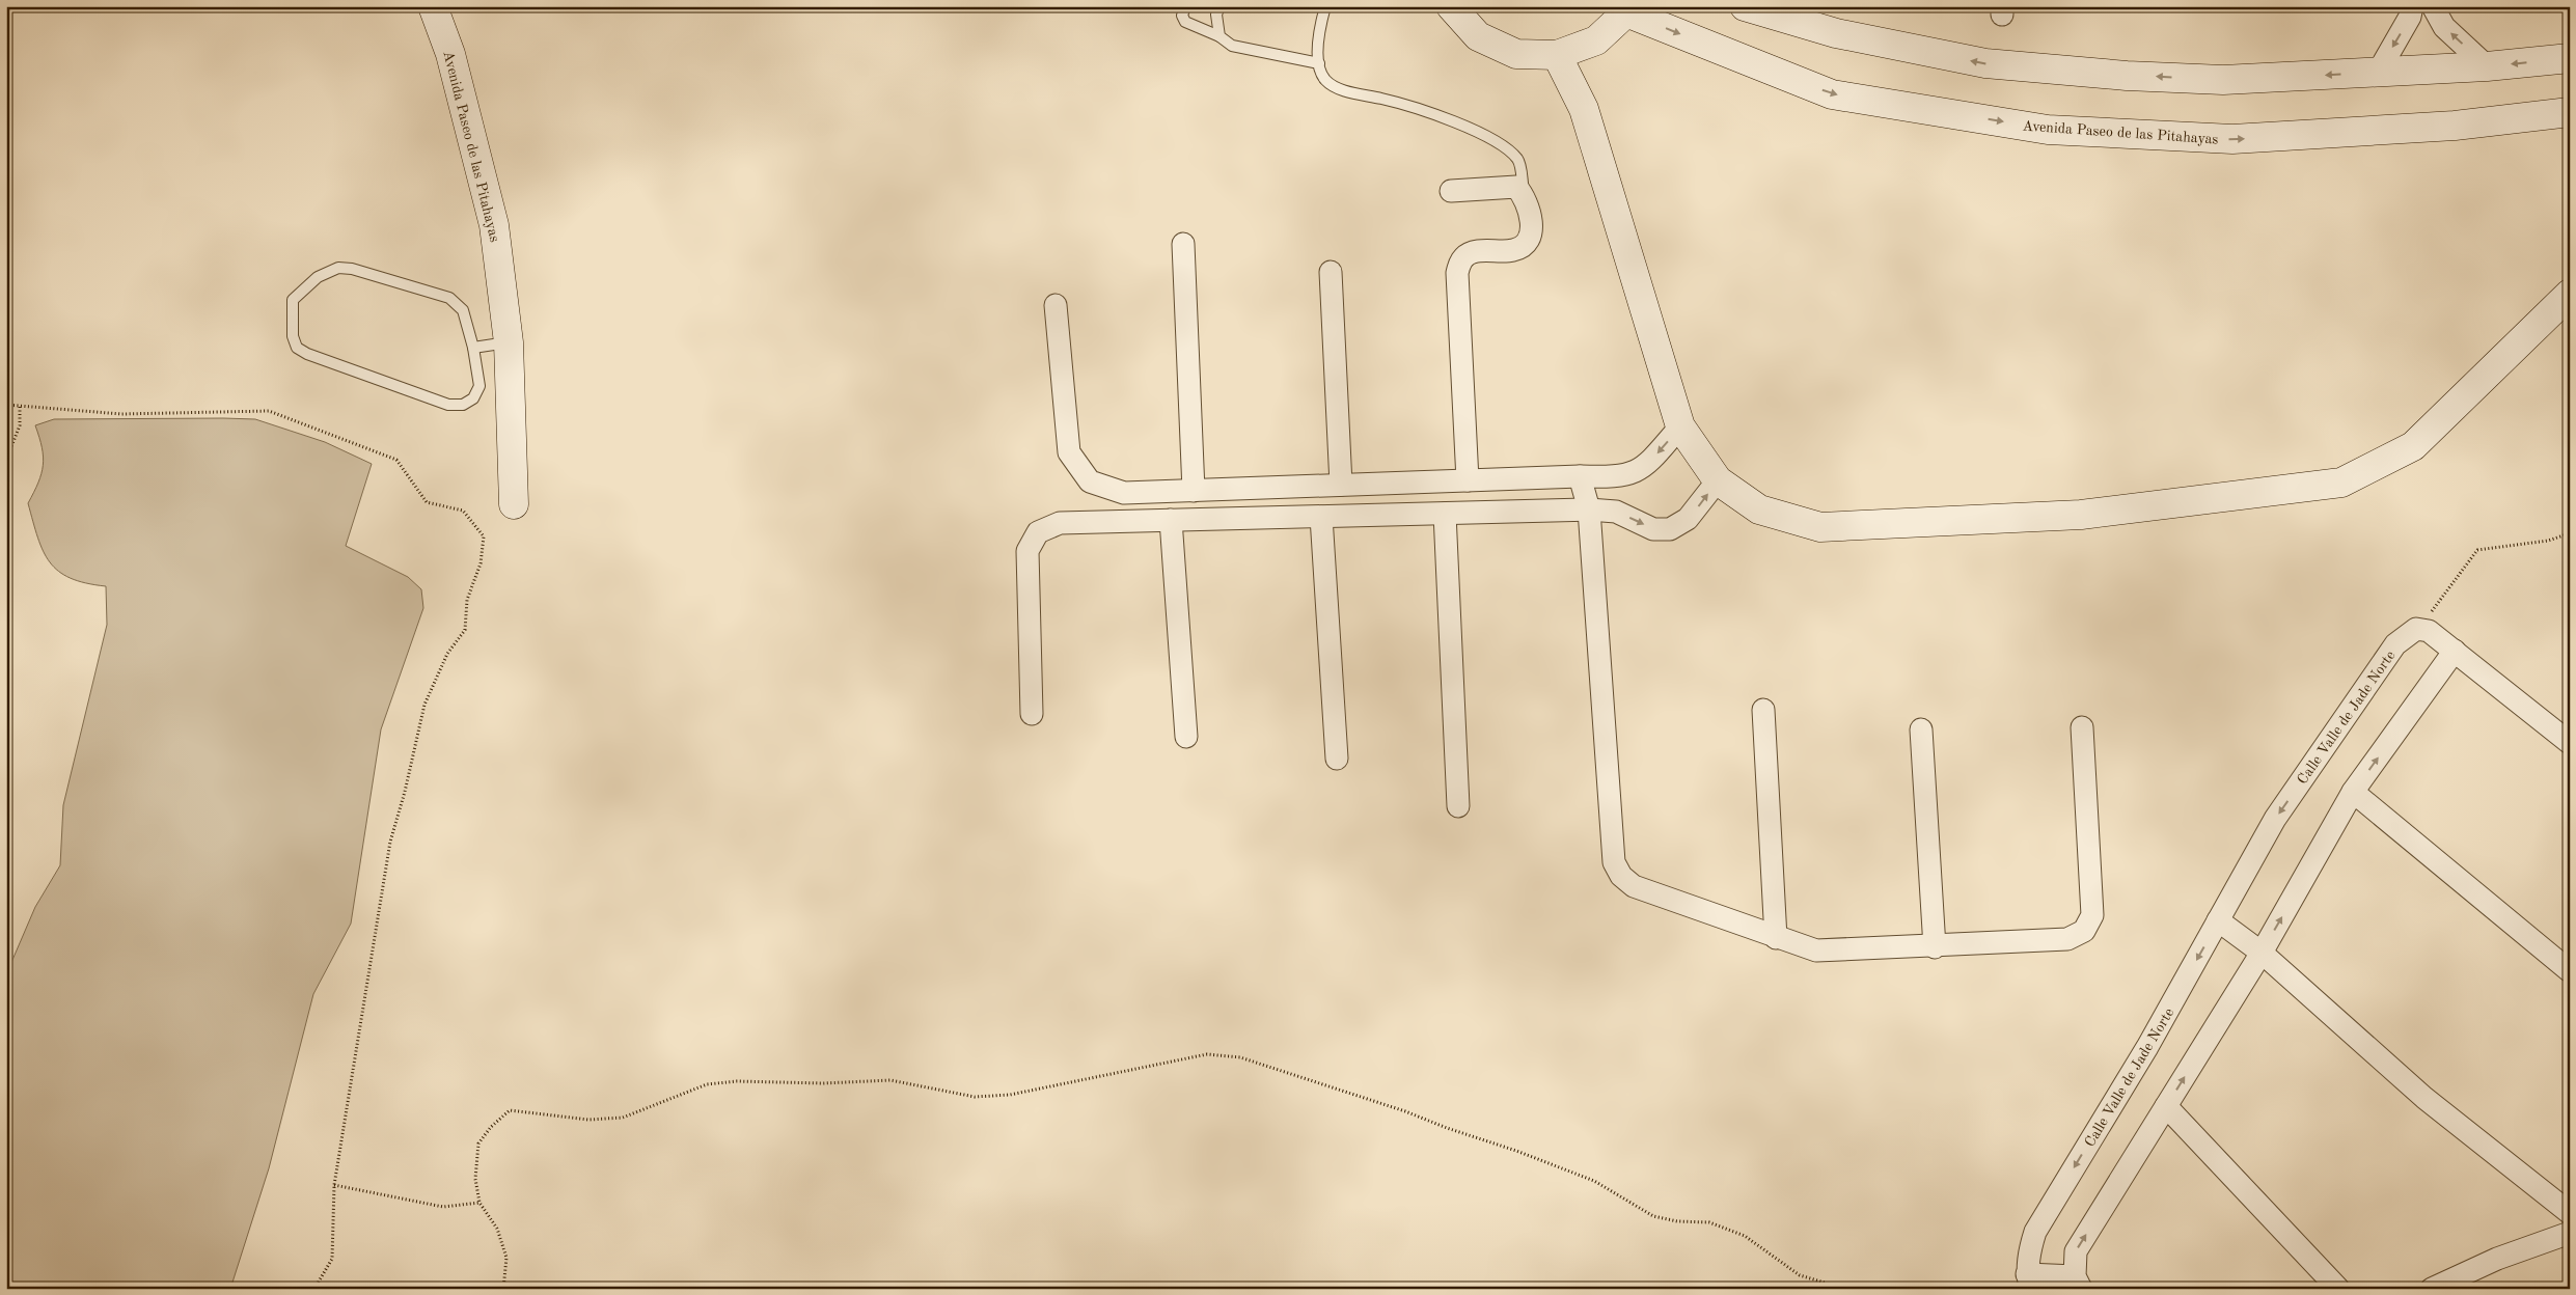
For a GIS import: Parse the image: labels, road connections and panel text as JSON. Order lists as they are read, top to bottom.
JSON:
{
  "streets": {
    "street": ["Avenida Paseo de las Pitahayas", "Calle Valle de Jade Norte"]
  }
}
